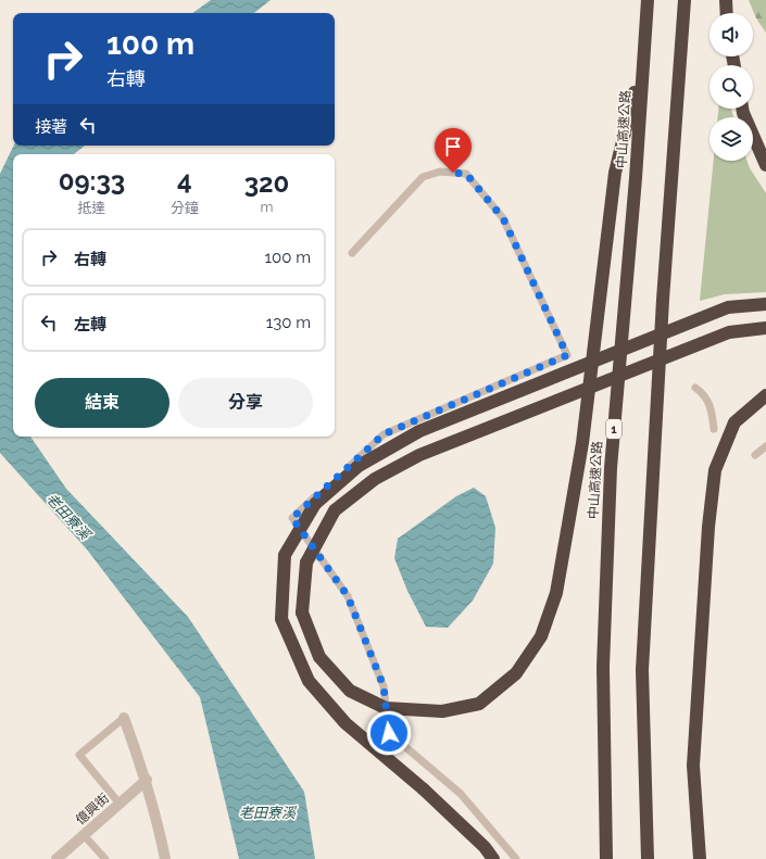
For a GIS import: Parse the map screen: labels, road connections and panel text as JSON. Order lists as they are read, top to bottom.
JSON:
{
  "streets": {
    "highway": ["中山高速公路", "1"],
    "street": ["億興街"]
  },
  "water": ["老田寮溪"],
  "page": {
    "turn": ["100 m", "右轉"],
    "then": "接著",
    "eta": [
      "09:33",
      "抵達",
      "4",
      "分鐘",
      "320",
      "m"
    ],
    "list": [
      {
        "name": "右轉",
        "value": "100 m"
      },
      {
        "name": "左轉",
        "value": "130 m"
      }
    ],
    "buttons": ["結束", "分享"]
  }
}
